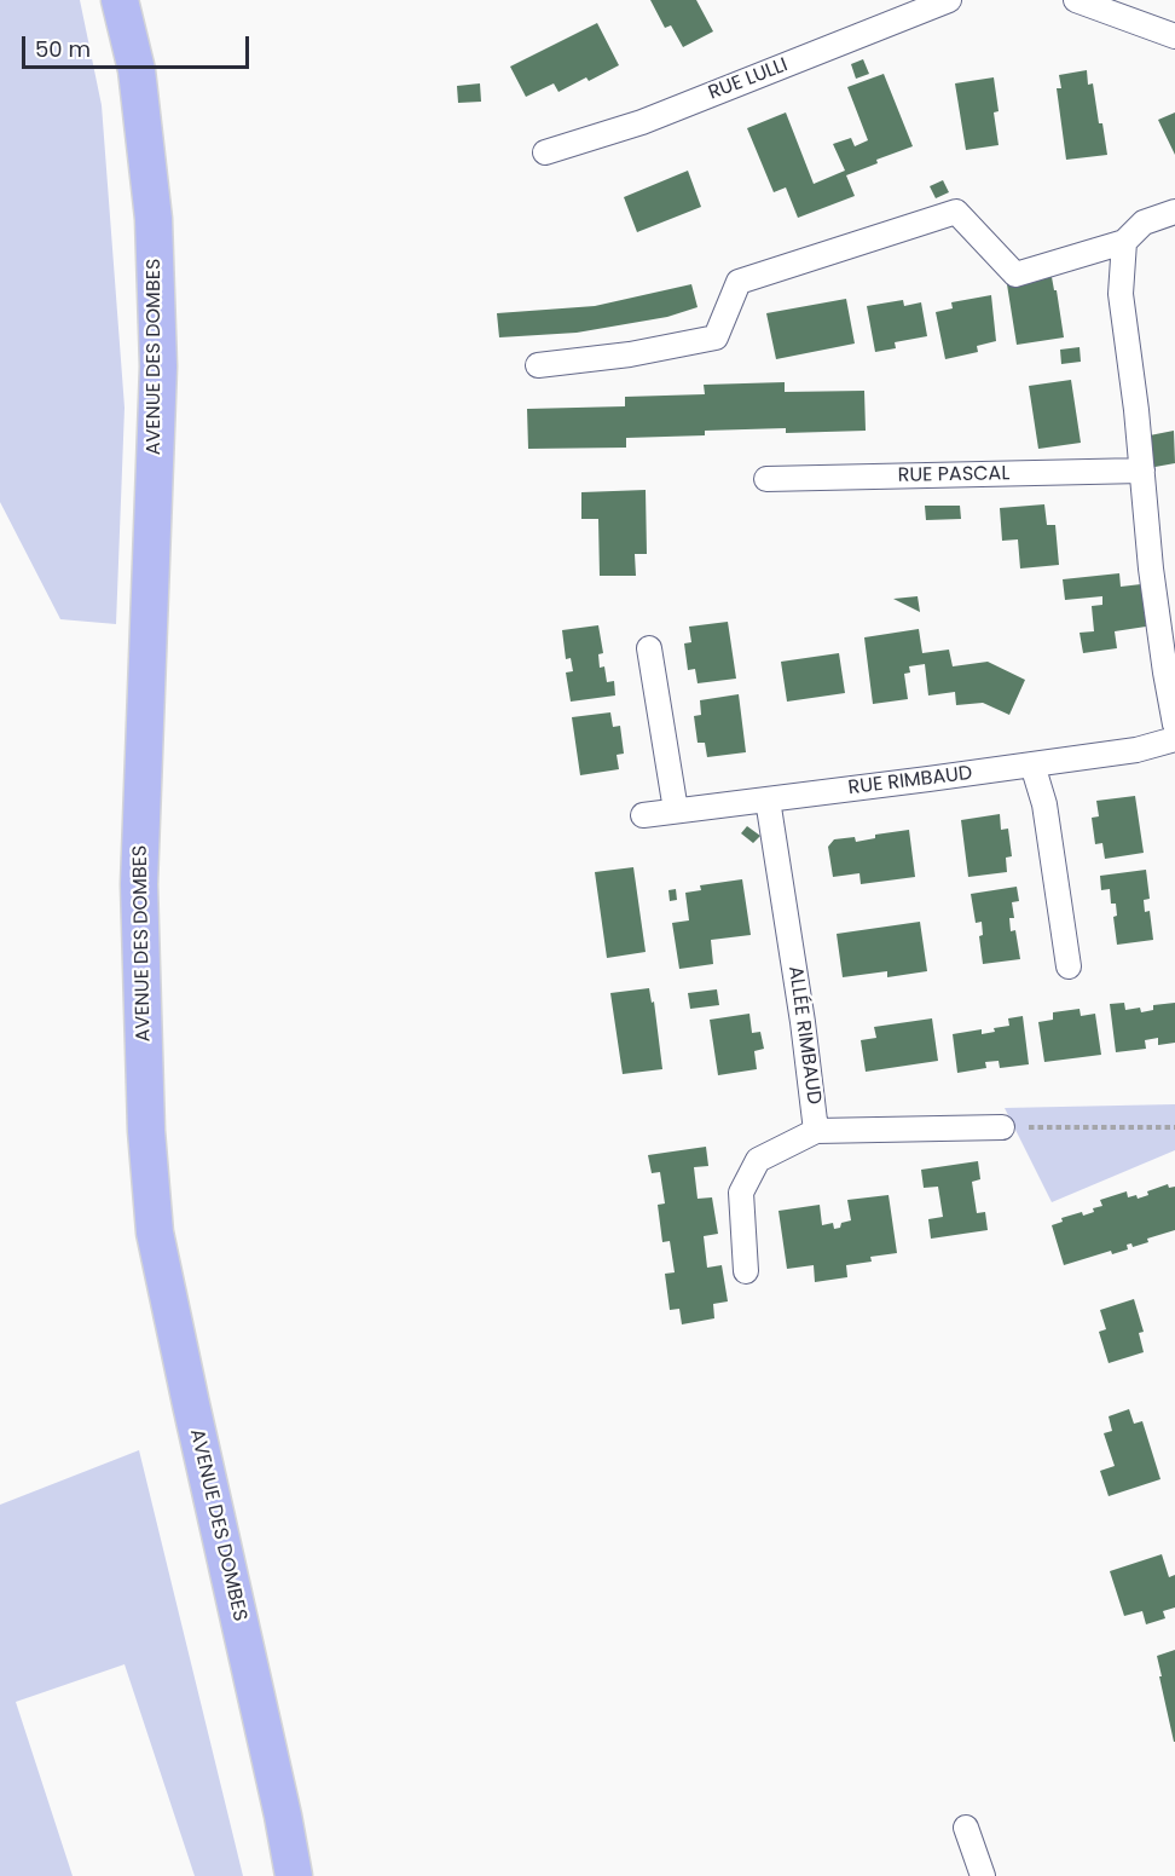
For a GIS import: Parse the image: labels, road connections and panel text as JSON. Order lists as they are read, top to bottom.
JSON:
{
  "streets": {
    "main road": ["AVENUE DES DOMBES"],
    "street": [
      "RUE LULLI",
      "RUE PASCAL",
      "RUE RIMBAUD",
      "ALLÉE RIMBAUD"
    ]
  },
  "crossings": [
    ["RUE RIMBAUD", "ALLÉE RIMBAUD"]
  ],
  "scale_bar": "50 m"
}
